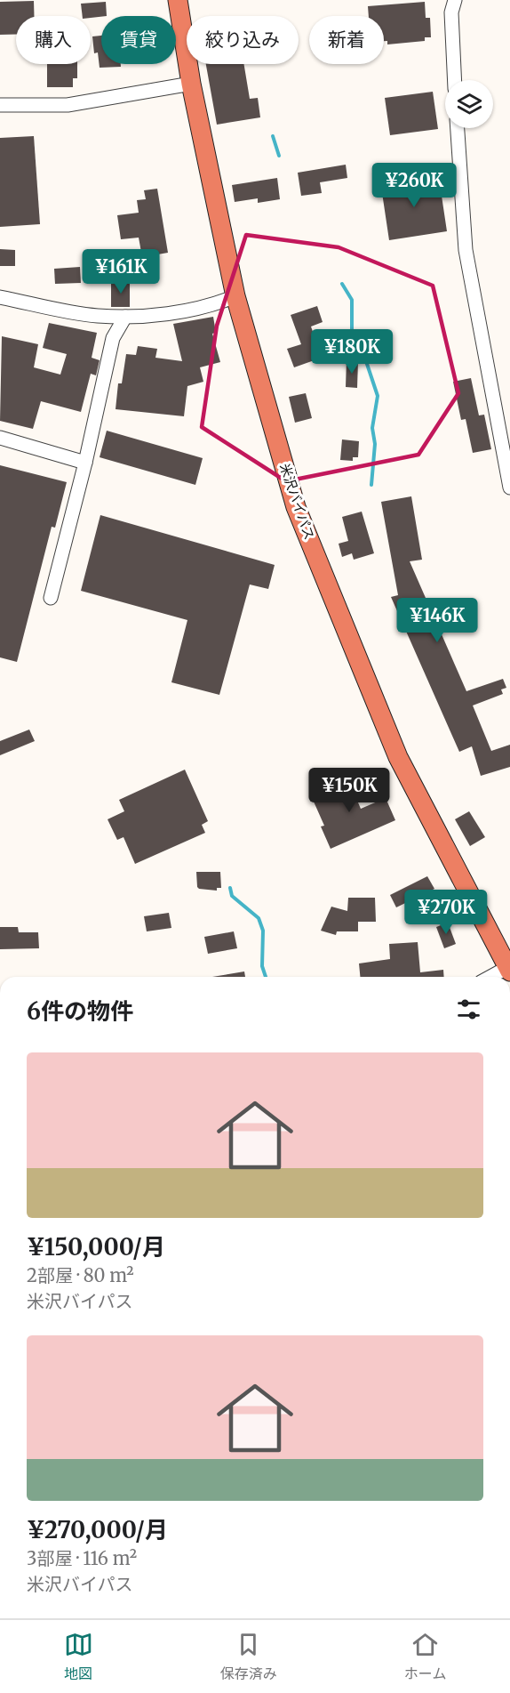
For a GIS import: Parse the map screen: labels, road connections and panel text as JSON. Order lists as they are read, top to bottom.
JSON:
{
  "streets": {
    "highway": ["米沢バイパス"]
  },
  "page": {
    "chip": [
      "購入",
      "賃貸",
      "絞り込み",
      "新着"
    ],
    "price": [
      "¥260K",
      "¥161K",
      "¥180K",
      "¥146K",
      "¥150K",
      "¥270K"
    ],
    "heading": "6件の物件",
    "list": [
      {
        "name": "¥150,000/月",
        "note": "2部屋 · 80 m² · 米沢バイパス"
      },
      {
        "name": "¥270,000/月",
        "note": "3部屋 · 116 m² · 米沢バイパス"
      }
    ],
    "tabs": ["地図", "保存済み", "ホーム"]
  }
}
